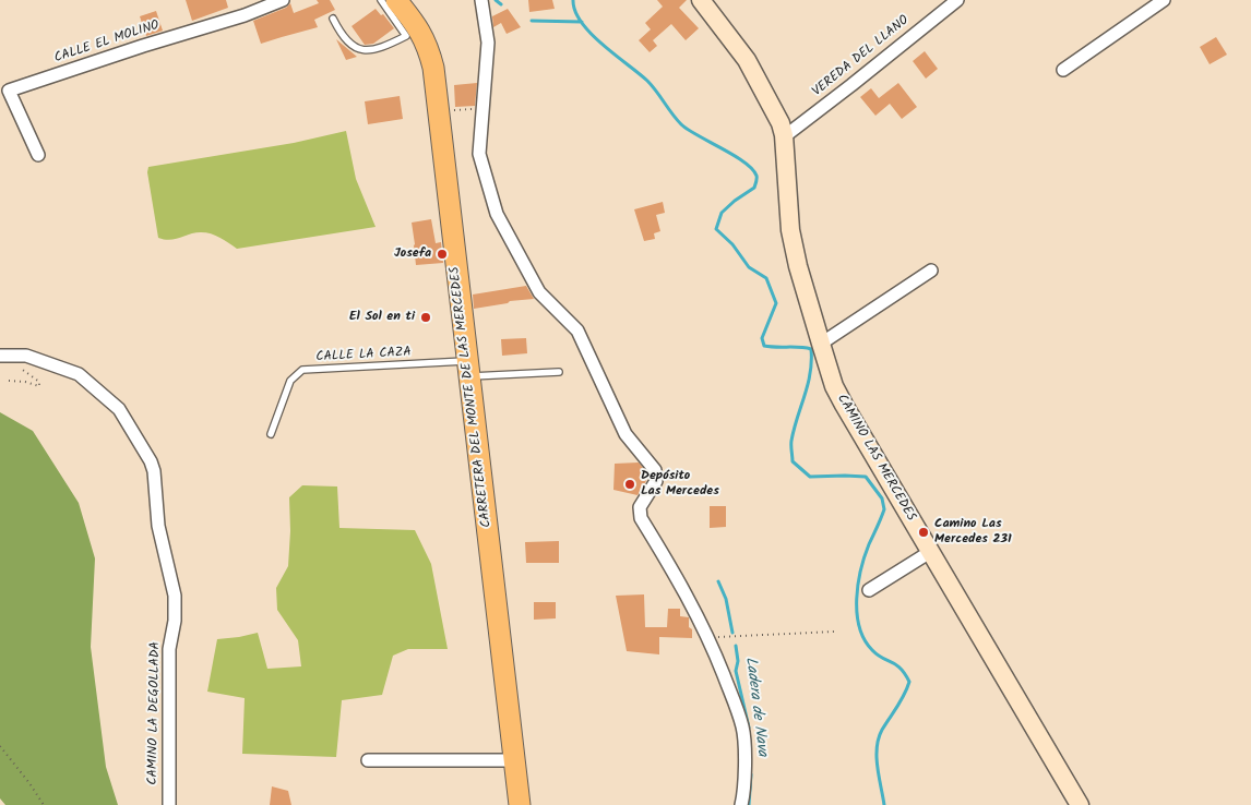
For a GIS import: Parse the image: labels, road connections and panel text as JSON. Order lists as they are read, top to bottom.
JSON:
{
  "streets": {
    "main road": ["CARRETERA DEL MONTE DE LAS MERCEDES", "CAMINO LAS MERCEDES"],
    "street": ["CALLE EL MOLINO", "VEREDA DEL LLANO", "CAMINO LA DEGOLLADA"],
    "lane": ["CALLE LA CAZA"]
  },
  "crossings": [
    ["VEREDA DEL LLANO", "CAMINO LAS MERCEDES"],
    ["CALLE LA CAZA", "CARRETERA DEL MONTE DE LAS MERCEDES"]
  ],
  "water": ["Ladera de Nava"],
  "places": [
    "Josefa",
    "El Sol en ti",
    "Depósito Las Mercedes",
    "Camino Las Mercedes 231"
  ]
}
